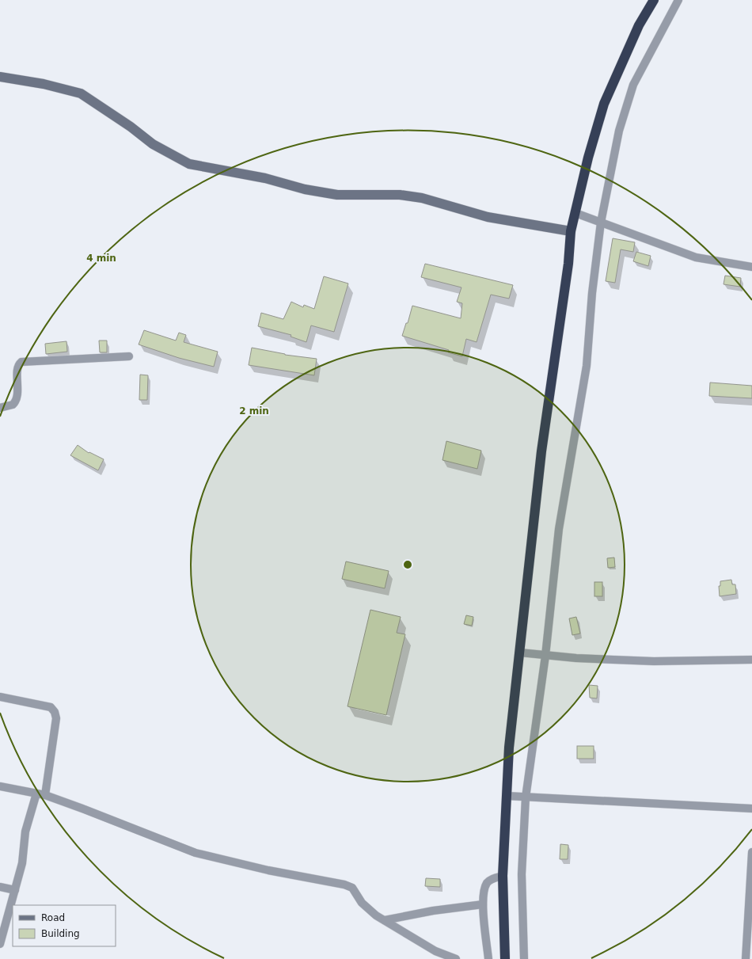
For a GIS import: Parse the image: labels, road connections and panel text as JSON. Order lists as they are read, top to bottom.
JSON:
{
  "legend": ["Road", "Building"],
  "rings": ["4 min", "2 min"]
}
